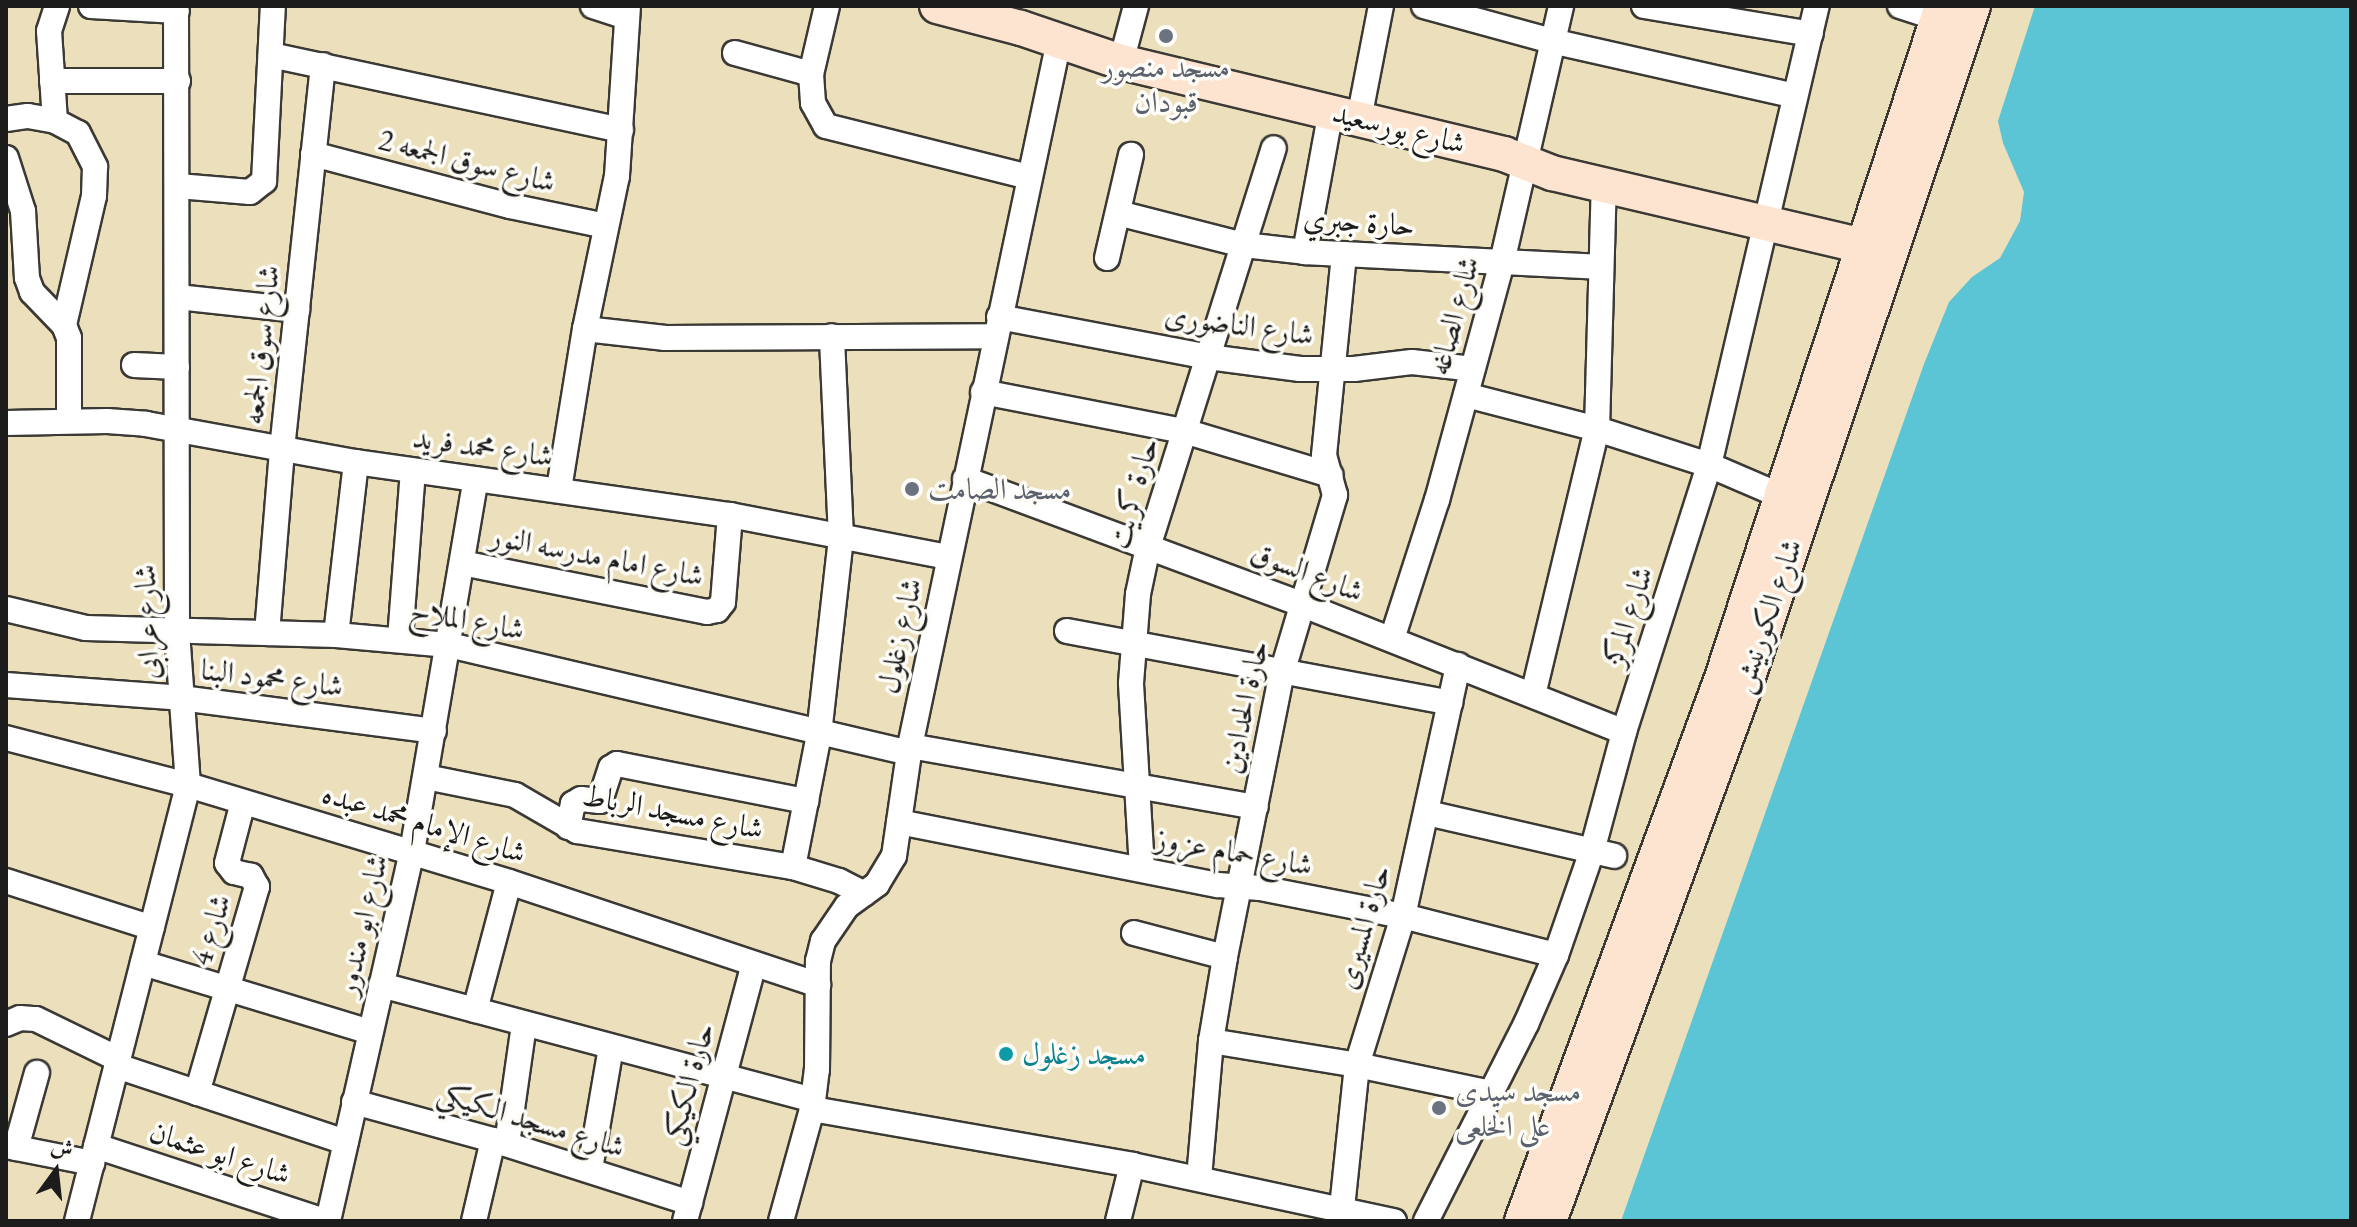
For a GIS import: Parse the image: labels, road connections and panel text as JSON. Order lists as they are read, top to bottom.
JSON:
{
  "streets": {
    "main road": ["شارع بورسعيد", "شارع الكورنيش"],
    "street": [
      "شارع سوق الجمعه 2",
      "حارة جبري",
      "شارع الصاغه",
      "شارع الناضورى",
      "شارع سوق الجمعه",
      "شارع محمد فريد",
      "حارة كريت",
      "شارع امام مدرسه النور",
      "شارع السوق",
      "شارع المركز",
      "شارع الملاح",
      "شارع عرابى",
      "شارع زغلول",
      "شارع محمود البنا",
      "حارة الحدادين",
      "شارع مسجد الرباط",
      "شارع الإمام محمد عبده",
      "شارع حمام عزوز",
      "شارع ابو مندور",
      "حارة المسيرى",
      "شارع 4",
      "حارة الكيكي",
      "شارع مسجد الكيكي",
      "شارع ابو عثمان"
    ]
  },
  "crossings": [
    ["شارع بورسعيد", "شارع الصاغه"],
    ["شارع بورسعيد", "شارع المركز"],
    ["شارع بورسعيد", "شارع الكورنيش"],
    ["شارع بورسعيد", "شارع زغلول"],
    ["شارع سوق الجمعه 2", "شارع سوق الجمعه"],
    ["حارة جبري", "شارع الصاغه"],
    ["حارة جبري", "حارة كريت"],
    ["حارة جبري", "حارة الحدادين"],
    ["شارع الصاغه", "شارع الناضورى"],
    ["شارع الصاغه", "شارع السوق"],
    ["شارع الناضورى", "حارة كريت"],
    ["شارع الناضورى", "شارع زغلول"],
    ["شارع الناضورى", "حارة الحدادين"],
    ["شارع سوق الجمعه", "شارع محمد فريد"],
    ["شارع سوق الجمعه", "شارع الملاح"],
    ["شارع محمد فريد", "شارع امام مدرسه النور"],
    ["شارع محمد فريد", "شارع عرابى"],
    ["شارع محمد فريد", "شارع زغلول"],
    ["شارع محمد فريد", "شارع ابو مندور"],
    ["حارة كريت", "شارع السوق"],
    ["حارة كريت", "شارع الملاح"],
    ["حارة كريت", "شارع حمام عزوز"],
    ["شارع امام مدرسه النور", "شارع ابو مندور"],
    ["شارع السوق", "شارع المركز"],
    ["شارع السوق", "شارع زغلول"],
    ["شارع السوق", "حارة الحدادين"],
    ["شارع السوق", "حارة المسيرى"],
    ["شارع المركز", "شارع حمام عزوز"],
    ["شارع الملاح", "شارع عرابى"],
    ["شارع الملاح", "شارع زغلول"],
    ["شارع الملاح", "حارة الحدادين"],
    ["شارع الملاح", "شارع ابو مندور"],
    ["شارع عرابى", "شارع محمود البنا"],
    ["شارع عرابى", "شارع الإمام محمد عبده"],
    ["شارع عرابى", "شارع ابو عثمان"],
    ["شارع زغلول", "شارع مسجد الرباط"],
    ["شارع زغلول", "شارع الإمام محمد عبده"],
    ["شارع زغلول", "شارع حمام عزوز"],
    ["شارع محمود البنا", "شارع ابو مندور"],
    ["حارة الحدادين", "شارع حمام عزوز"],
    ["شارع مسجد الرباط", "شارع ابو مندور"],
    ["شارع الإمام محمد عبده", "شارع ابو مندور"],
    ["شارع الإمام محمد عبده", "شارع 4"],
    ["شارع الإمام محمد عبده", "حارة الكيكي"],
    ["شارع حمام عزوز", "حارة المسيرى"],
    ["شارع ابو مندور", "شارع مسجد الكيكي"],
    ["شارع ابو مندور", "شارع ابو عثمان"],
    ["حارة الكيكي", "شارع مسجد الكيكي"]
  ],
  "places": [
    "مسجد منصور قبودان",
    "مسجد الصامت",
    "مسجد زغلول",
    "مسجد سيدى على الخلعى"
  ],
  "north": "top"
}
